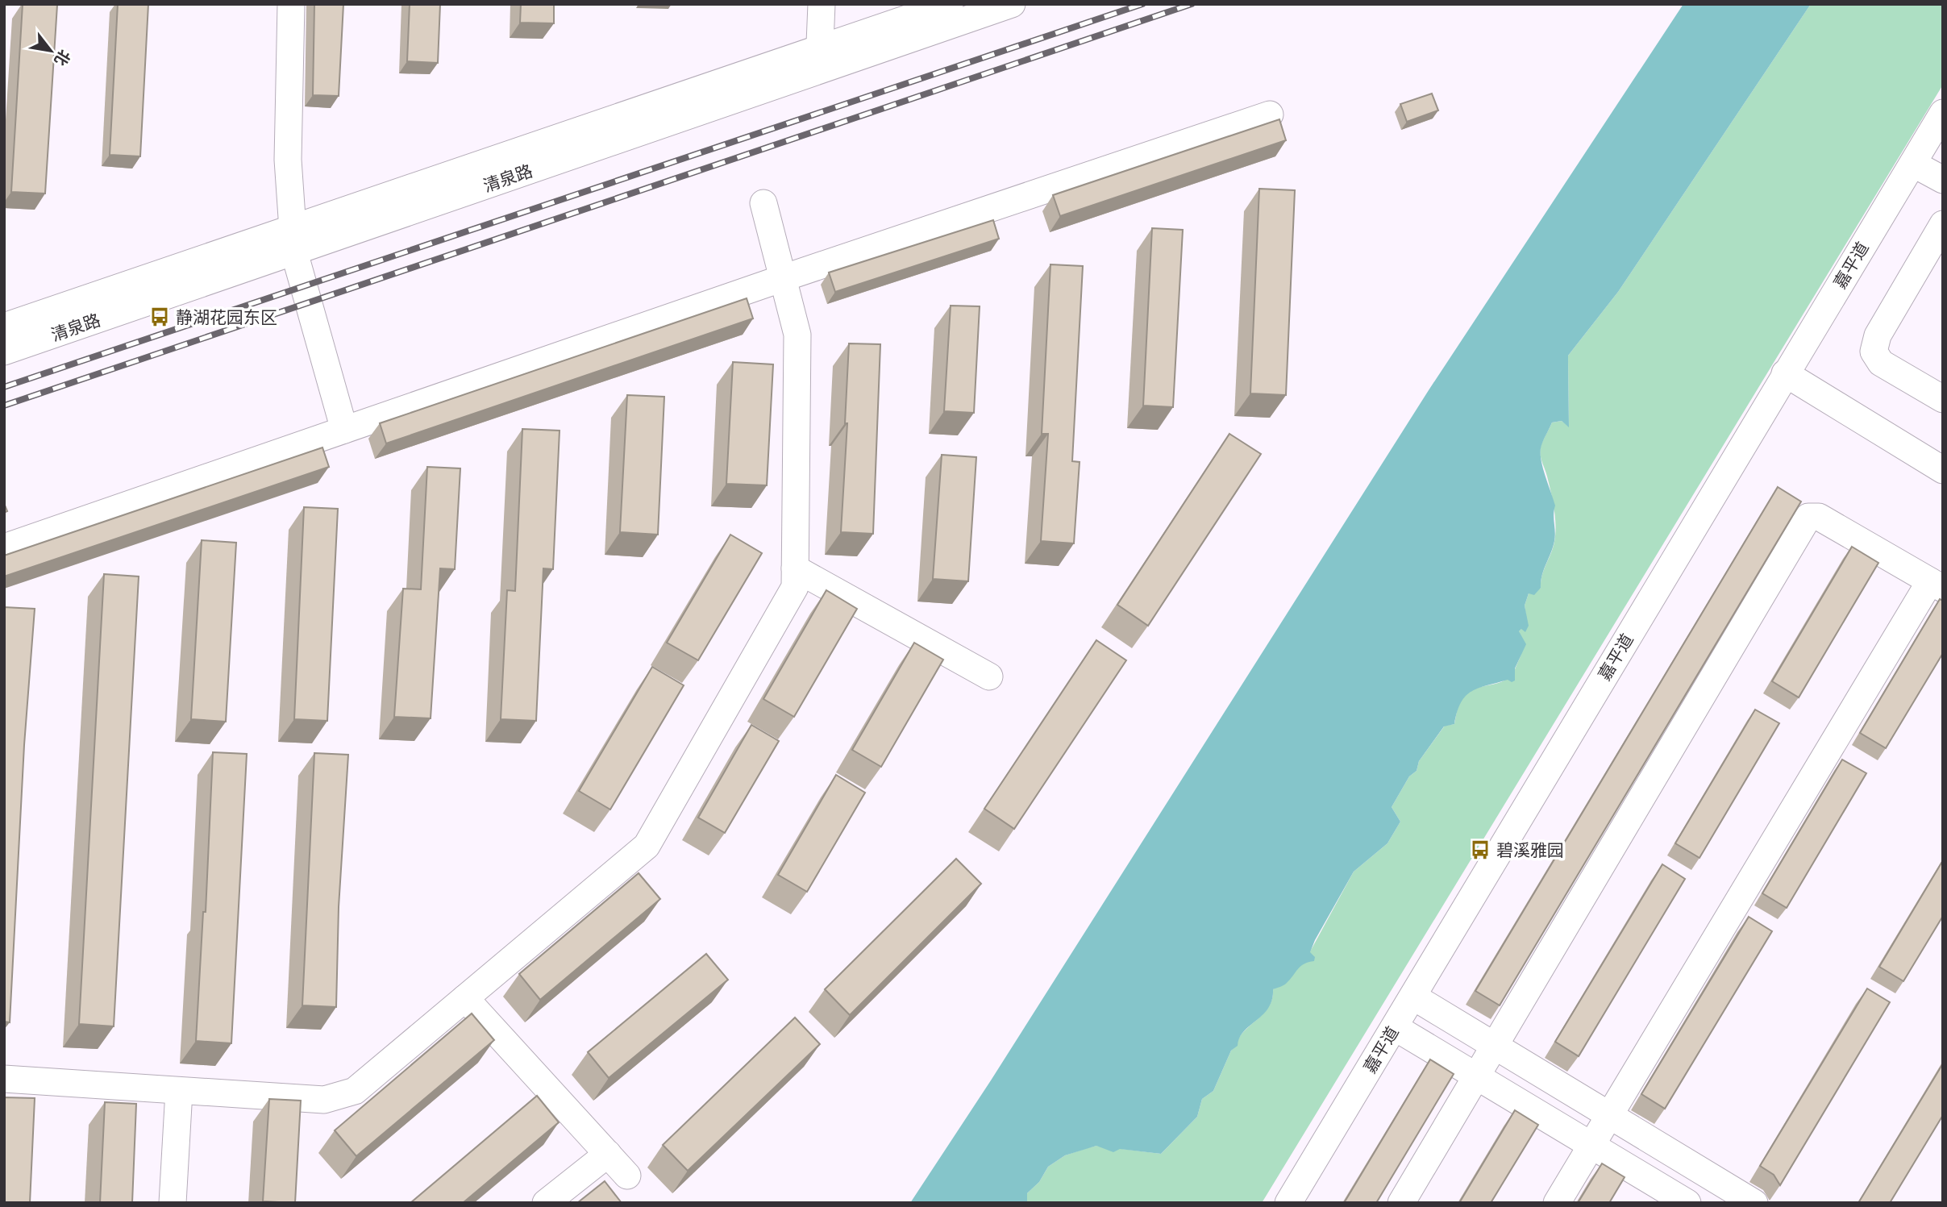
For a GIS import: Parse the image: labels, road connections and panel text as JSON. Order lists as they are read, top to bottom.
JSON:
{
  "streets": {
    "street": ["清泉路", "嘉平道"]
  },
  "places": {
    "bus stop": ["静湖花园东区", "碧溪雅园"]
  },
  "north": "bottom right"
}
